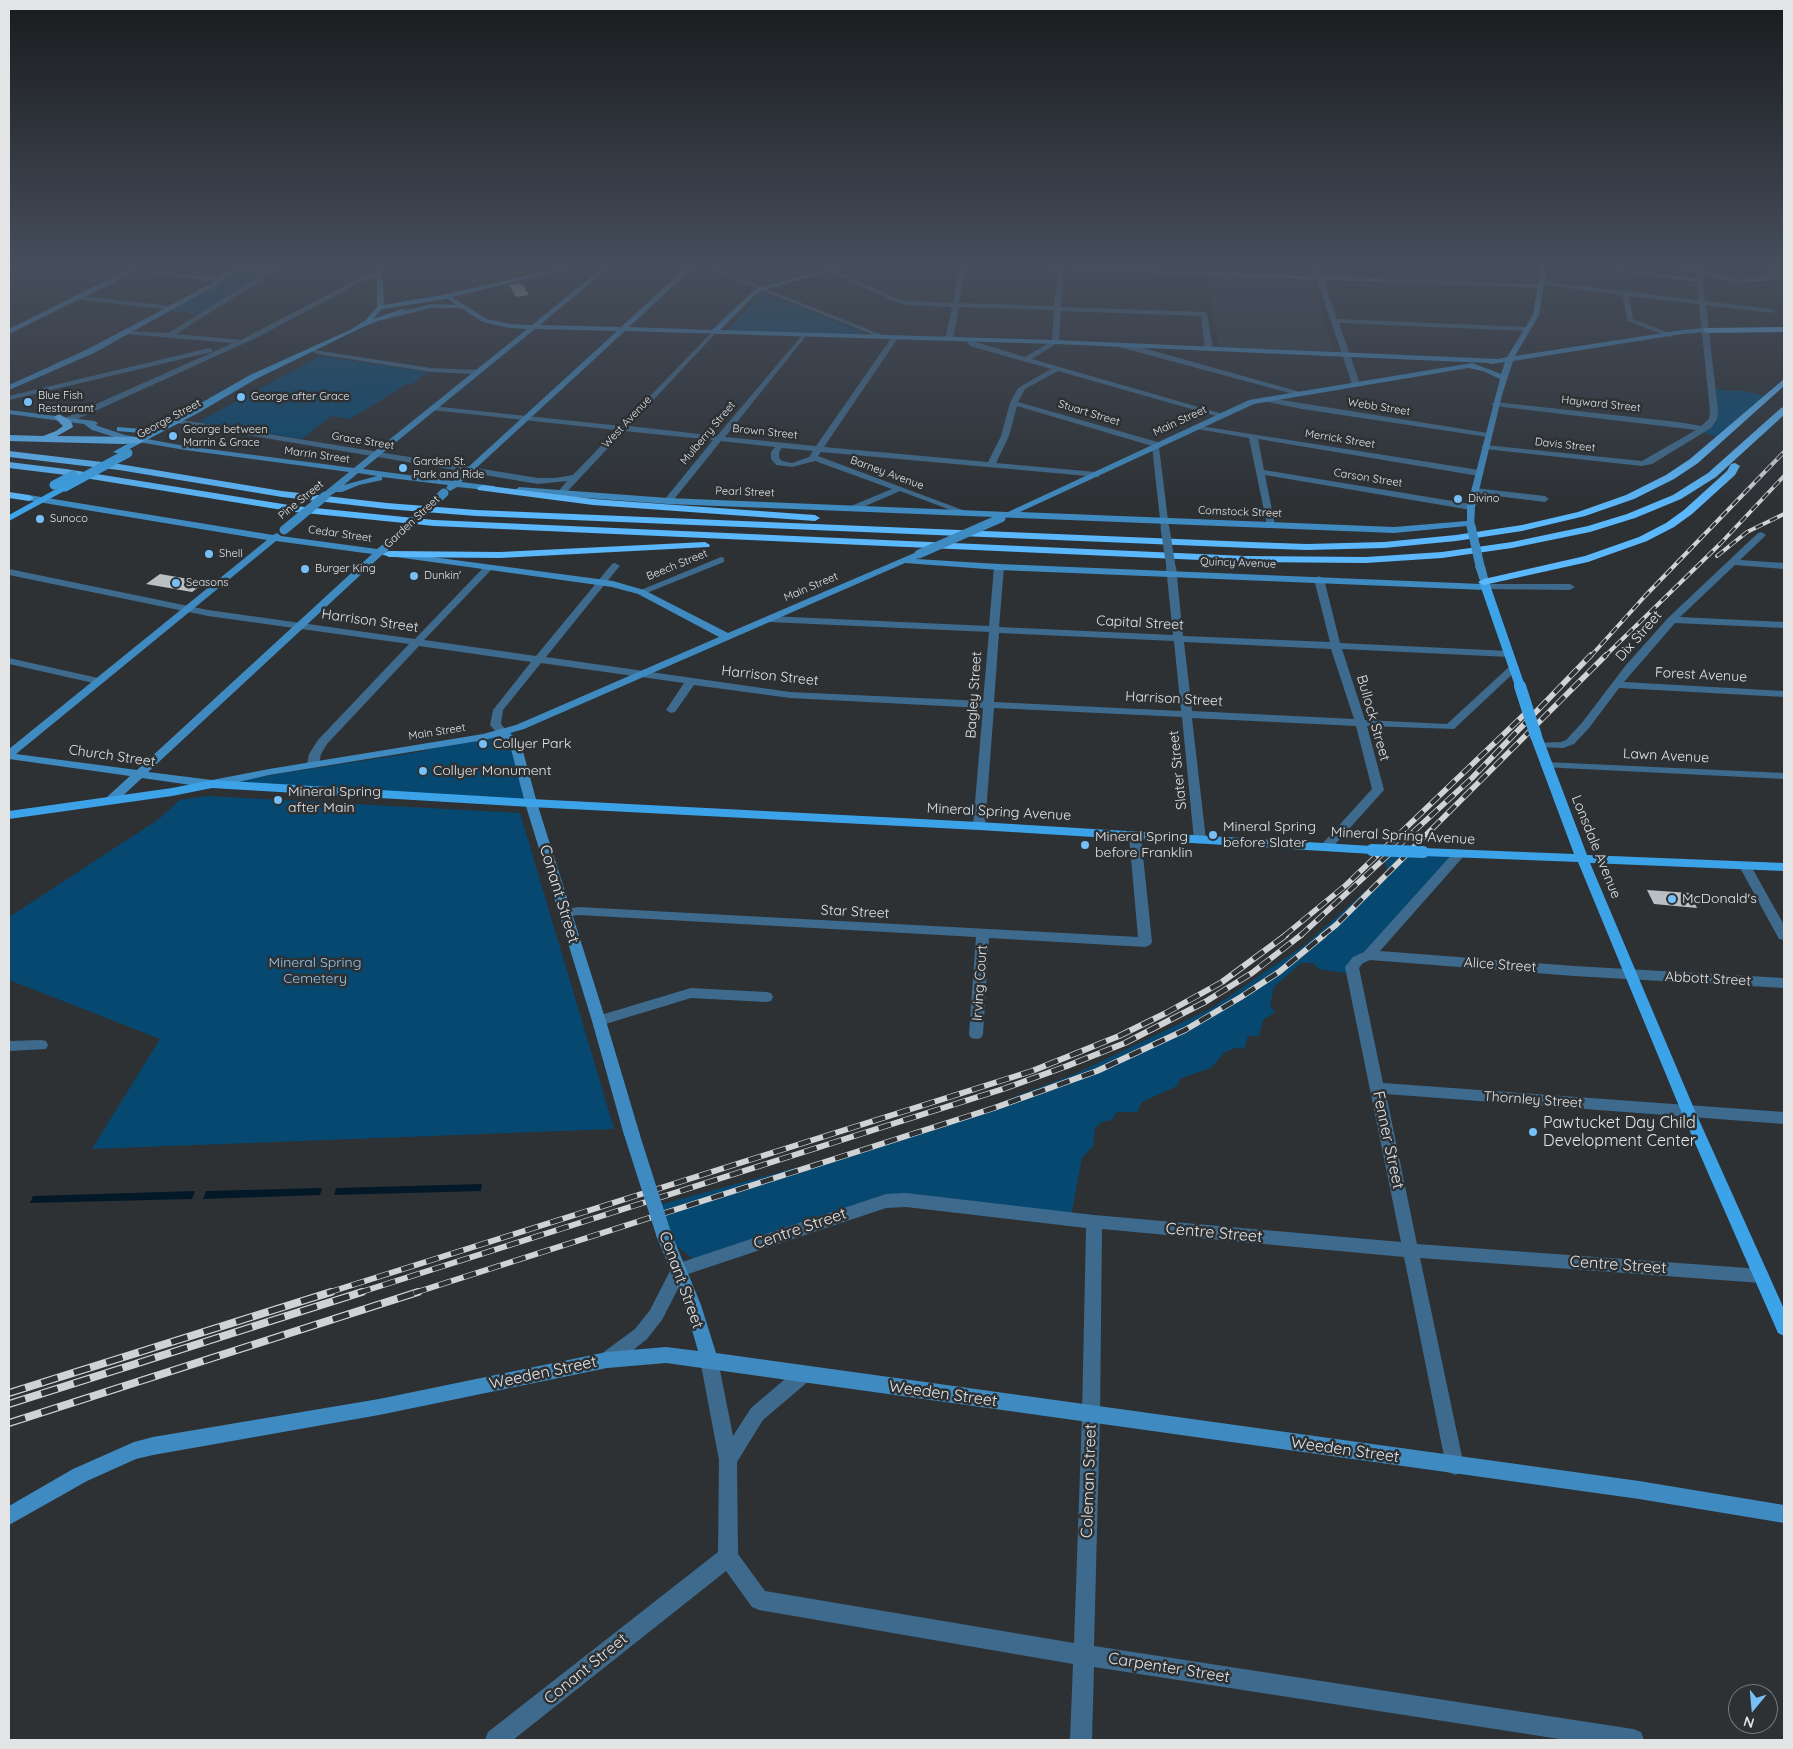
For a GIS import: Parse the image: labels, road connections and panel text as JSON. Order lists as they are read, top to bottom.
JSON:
{
  "streets": {
    "main road": [
      "George Street",
      "Main Street",
      "Marrin Street",
      "Pearl Street",
      "Pine Street",
      "Comstock Street",
      "Garden Street",
      "Cedar Street",
      "Quincy Avenue",
      "Church Street",
      "Mineral Spring Avenue",
      "Lonsdale Avenue",
      "Conant Street",
      "Weeden Street"
    ],
    "street": [
      "Hayward Street",
      "Webb Street",
      "Stuart Street",
      "West Avenue",
      "Brown Street",
      "Mulberry Street",
      "Merrick Street",
      "Grace Street",
      "Davis Street",
      "Barney Avenue",
      "Carson Street",
      "Beech Street",
      "Harrison Street",
      "Capital Street",
      "Dix Street",
      "Forest Avenue",
      "Bagley Street",
      "Bullock Street",
      "Lawn Avenue",
      "Slater Street",
      "Star Street",
      "Alice Street",
      "Abbott Street",
      "Irving Court",
      "Thornley Street",
      "Fenner Street",
      "Centre Street",
      "Coleman Street",
      "Carpenter Street"
    ]
  },
  "crossings": [
    ["Hayward Street", "Davis Street"],
    ["Hayward Street", "Lonsdale Avenue"],
    ["Webb Street", "Main Street"],
    ["Webb Street", "Lonsdale Avenue"],
    ["Stuart Street", "Main Street"],
    ["Stuart Street", "Slater Street"],
    ["George Street", "Grace Street"],
    ["George Street", "Marrin Street"],
    ["George Street", "Cedar Street"],
    ["Main Street", "Brown Street"],
    ["Main Street", "Merrick Street"],
    ["Main Street", "Pearl Street"],
    ["Main Street", "Comstock Street"],
    ["Main Street", "Garden Street"],
    ["Main Street", "Cedar Street"],
    ["Main Street", "Quincy Avenue"],
    ["Main Street", "Harrison Street"],
    ["Main Street", "Capital Street"],
    ["Main Street", "Church Street"],
    ["Main Street", "Slater Street"],
    ["Main Street", "Mineral Spring Avenue"],
    ["Main Street", "Lonsdale Avenue"],
    ["Main Street", "Conant Street"],
    ["West Avenue", "Brown Street"],
    ["West Avenue", "Grace Street"],
    ["West Avenue", "Pearl Street"],
    ["Brown Street", "Mulberry Street"],
    ["Brown Street", "Pine Street"],
    ["Brown Street", "Garden Street"],
    ["Mulberry Street", "Pearl Street"],
    ["Merrick Street", "Lonsdale Avenue"],
    ["Grace Street", "Pine Street"],
    ["Grace Street", "Garden Street"],
    ["Davis Street", "Lonsdale Avenue"],
    ["Marrin Street", "Pearl Street"],
    ["Marrin Street", "Pine Street"],
    ["Marrin Street", "Garden Street"],
    ["Barney Avenue", "Pearl Street"],
    ["Carson Street", "Lonsdale Avenue"],
    ["Pearl Street", "Comstock Street"],
    ["Pine Street", "Cedar Street"],
    ["Pine Street", "Harrison Street"],
    ["Pine Street", "Church Street"],
    ["Comstock Street", "Slater Street"],
    ["Comstock Street", "Lonsdale Avenue"],
    ["Garden Street", "Cedar Street"],
    ["Garden Street", "Harrison Street"],
    ["Garden Street", "Church Street"],
    ["Cedar Street", "Beech Street"],
    ["Quincy Avenue", "Bagley Street"],
    ["Quincy Avenue", "Bullock Street"],
    ["Quincy Avenue", "Slater Street"],
    ["Quincy Avenue", "Lonsdale Avenue"],
    ["Harrison Street", "Bagley Street"],
    ["Harrison Street", "Bullock Street"],
    ["Harrison Street", "Slater Street"],
    ["Harrison Street", "Lonsdale Avenue"],
    ["Capital Street", "Bagley Street"],
    ["Capital Street", "Bullock Street"],
    ["Capital Street", "Slater Street"],
    ["Capital Street", "Lonsdale Avenue"],
    ["Dix Street", "Forest Avenue"],
    ["Dix Street", "Lonsdale Avenue"],
    ["Bagley Street", "Mineral Spring Avenue"],
    ["Bullock Street", "Mineral Spring Avenue"],
    ["Church Street", "Mineral Spring Avenue"],
    ["Lawn Avenue", "Lonsdale Avenue"],
    ["Slater Street", "Mineral Spring Avenue"],
    ["Mineral Spring Avenue", "Lonsdale Avenue"],
    ["Mineral Spring Avenue", "Conant Street"],
    ["Mineral Spring Avenue", "Star Street"],
    ["Mineral Spring Avenue", "Fenner Street"],
    ["Lonsdale Avenue", "Alice Street"],
    ["Lonsdale Avenue", "Abbott Street"],
    ["Lonsdale Avenue", "Thornley Street"],
    ["Lonsdale Avenue", "Centre Street"],
    ["Conant Street", "Star Street"],
    ["Conant Street", "Centre Street"],
    ["Conant Street", "Weeden Street"],
    ["Conant Street", "Carpenter Street"],
    ["Star Street", "Irving Court"],
    ["Alice Street", "Abbott Street"],
    ["Alice Street", "Fenner Street"],
    ["Thornley Street", "Fenner Street"],
    ["Fenner Street", "Centre Street"],
    ["Fenner Street", "Weeden Street"],
    ["Centre Street", "Coleman Street"],
    ["Weeden Street", "Coleman Street"],
    ["Coleman Street", "Carpenter Street"]
  ],
  "parks": ["Mineral Spring Cemetery"],
  "places": [
    "George after Grace",
    "Blue Fish Restaurant",
    "George between Marrin & Grace",
    "Garden St. Park and Ride",
    "Divino",
    "Sunoco",
    "Shell",
    "Burger King",
    "Dunkin'",
    "Seasons",
    "Collyer Park",
    "Collyer Monument",
    "Mineral Spring after Main",
    "Mineral Spring before Slater",
    "Mineral Spring before Franklin",
    "McDonald's",
    "Pawtucket Day Child Development Center"
  ],
  "north": "bottom"
}
